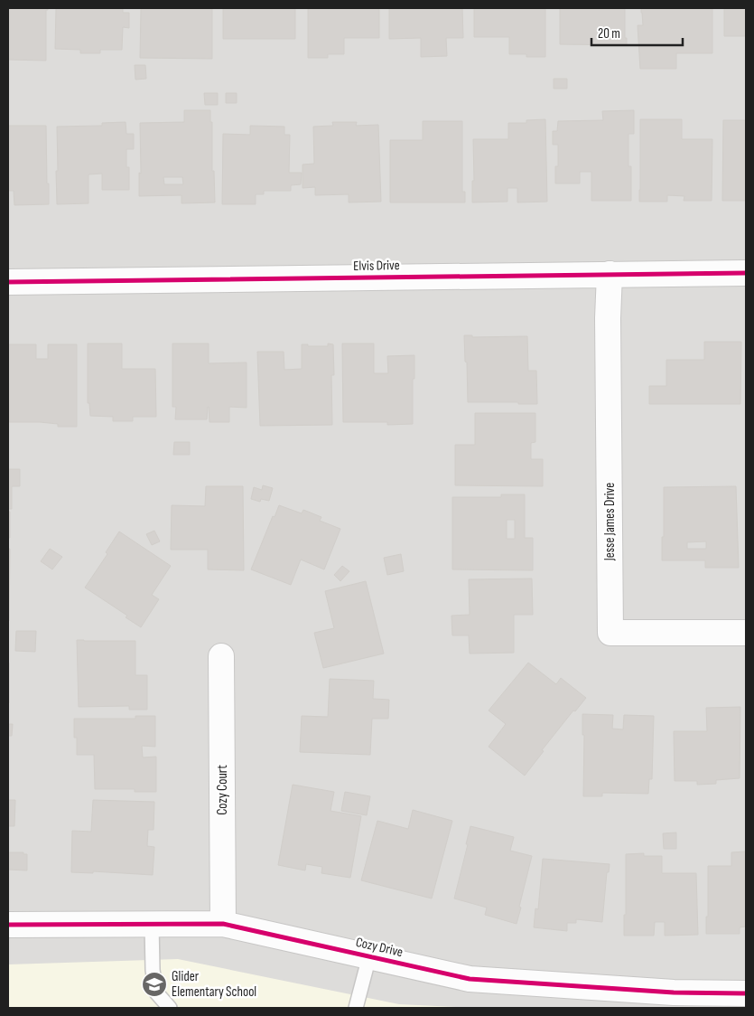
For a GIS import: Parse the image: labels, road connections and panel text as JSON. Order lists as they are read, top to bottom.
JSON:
{
  "streets": {
    "street": [
      "Elvis Drive",
      "Jesse James Drive",
      "Cozy Court",
      "Cozy Drive"
    ]
  },
  "crossings": [
    ["Elvis Drive", "Jesse James Drive"],
    ["Cozy Court", "Cozy Drive"]
  ],
  "places": {
    "school or university": ["Glider Elementary School"]
  },
  "scale_bar": "20 m"
}
